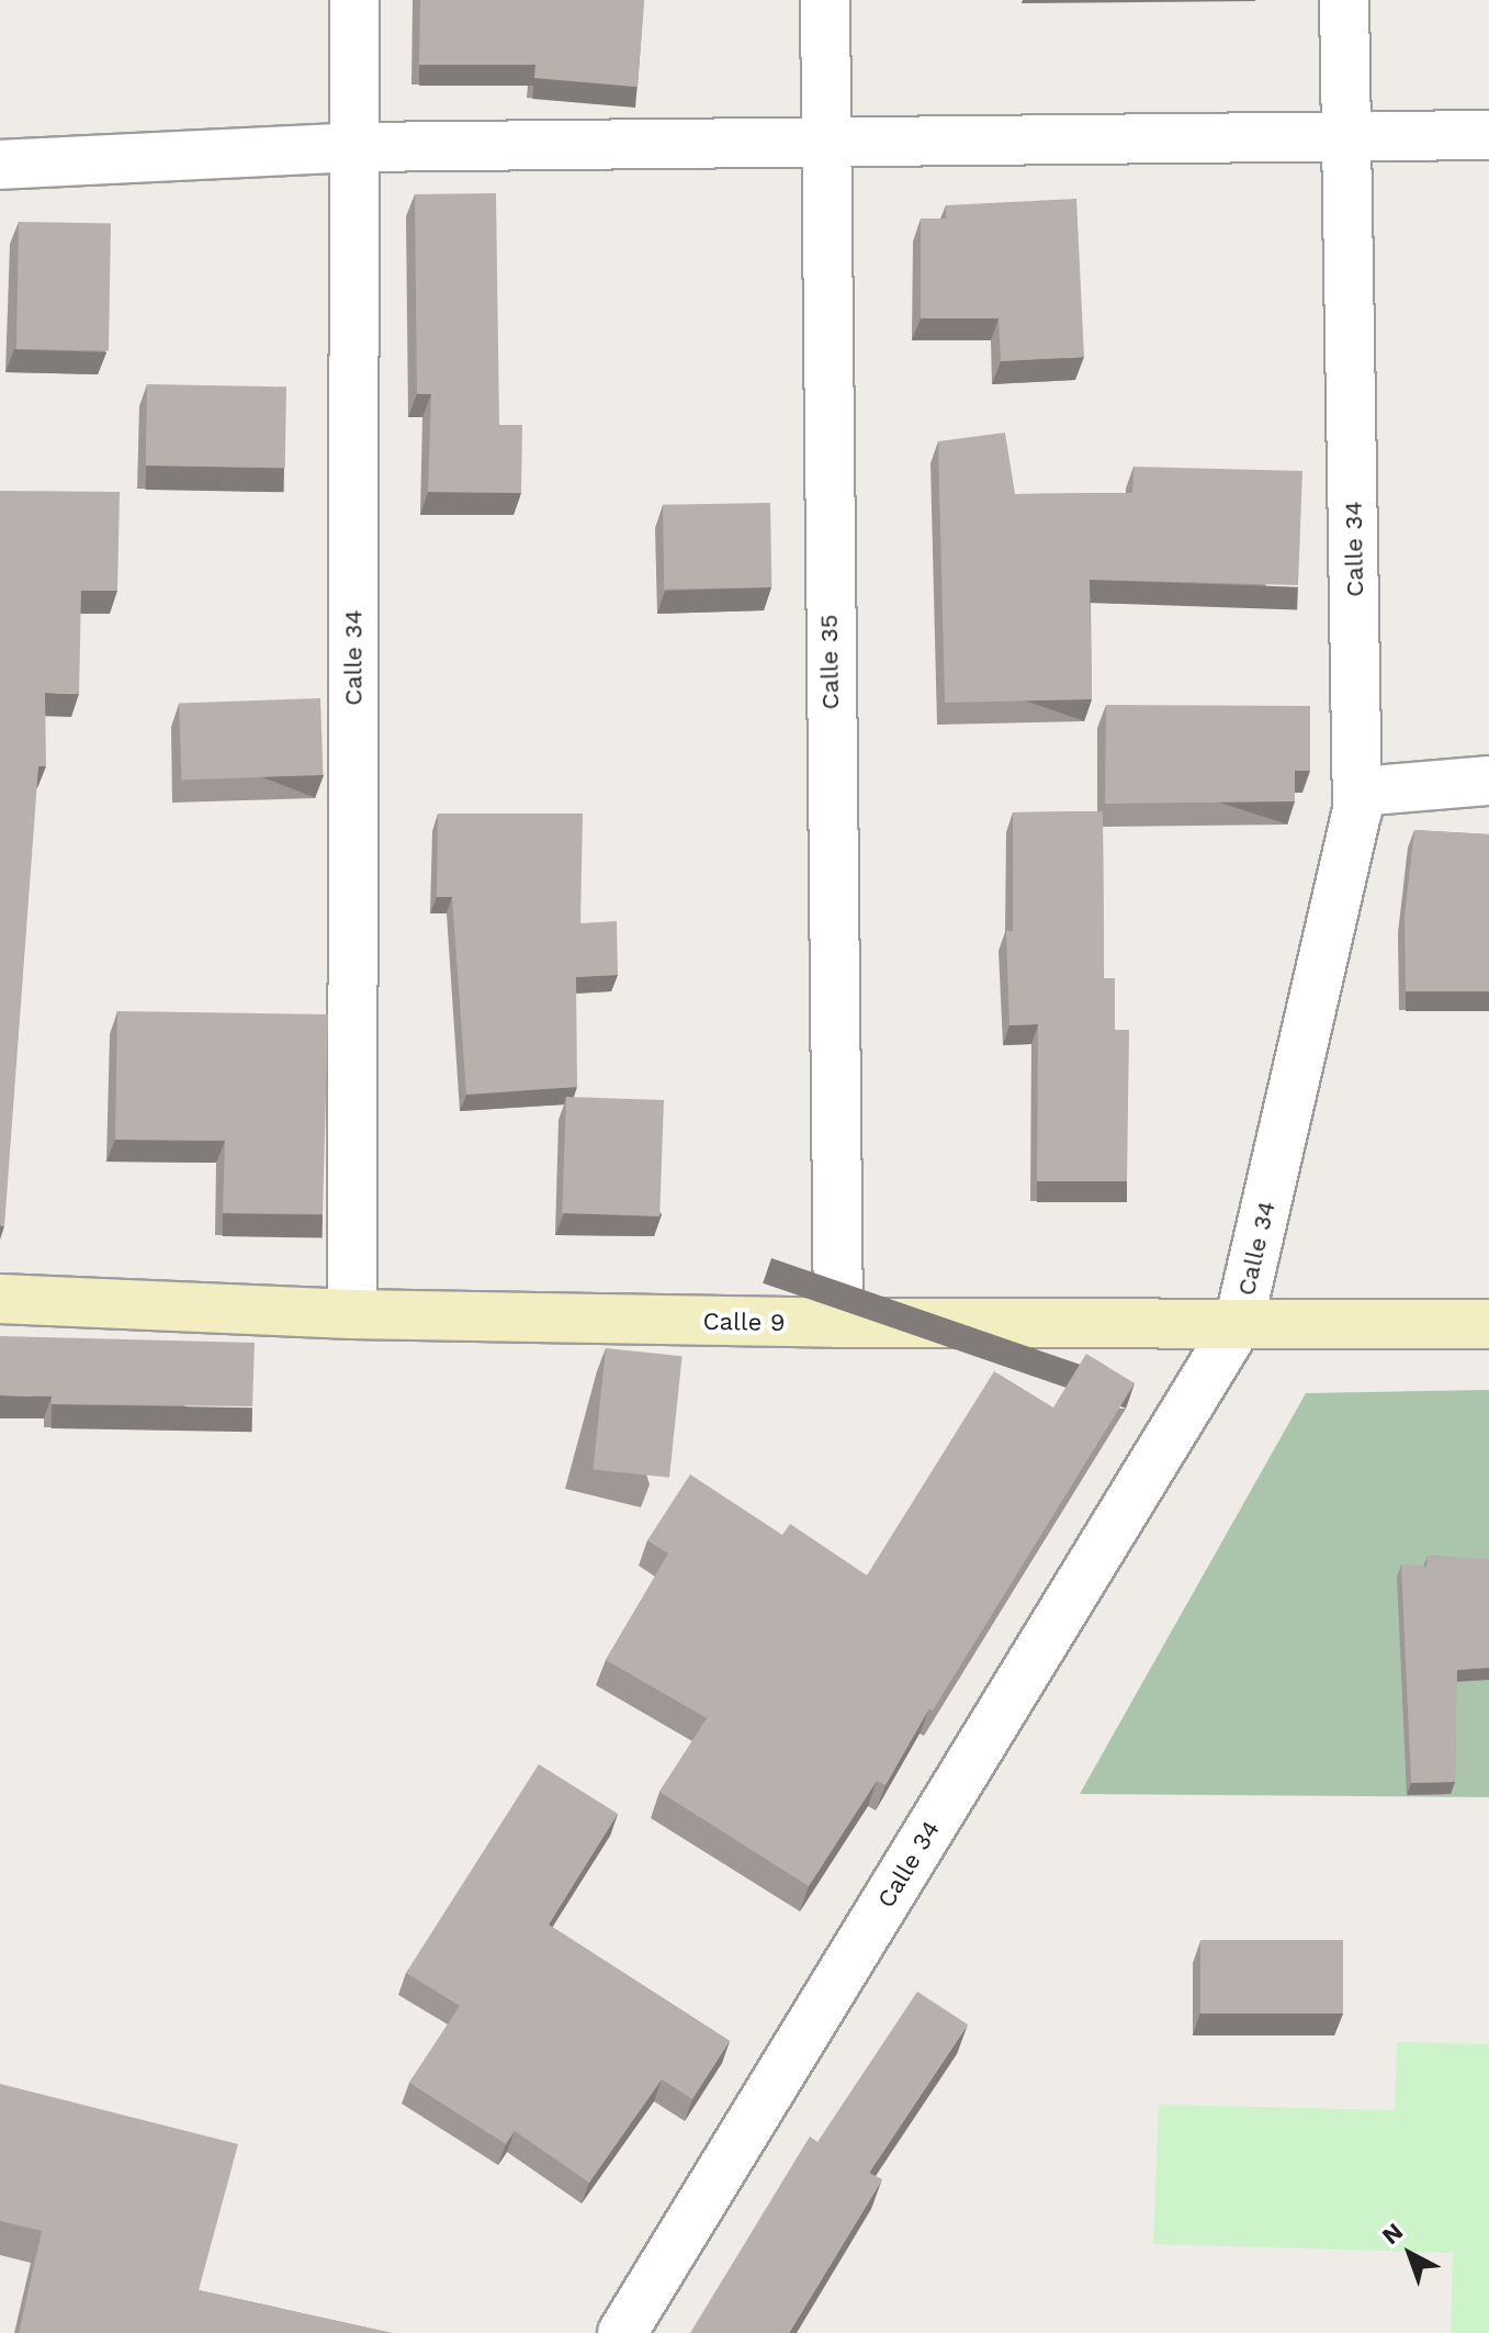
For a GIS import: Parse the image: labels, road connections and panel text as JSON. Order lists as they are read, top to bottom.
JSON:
{
  "streets": {
    "street": ["Calle 34", "Calle 35", "Calle 9"]
  },
  "crossings": [
    ["Calle 34", "Calle 9"],
    ["Calle 35", "Calle 9"]
  ],
  "north": "top left"
}
